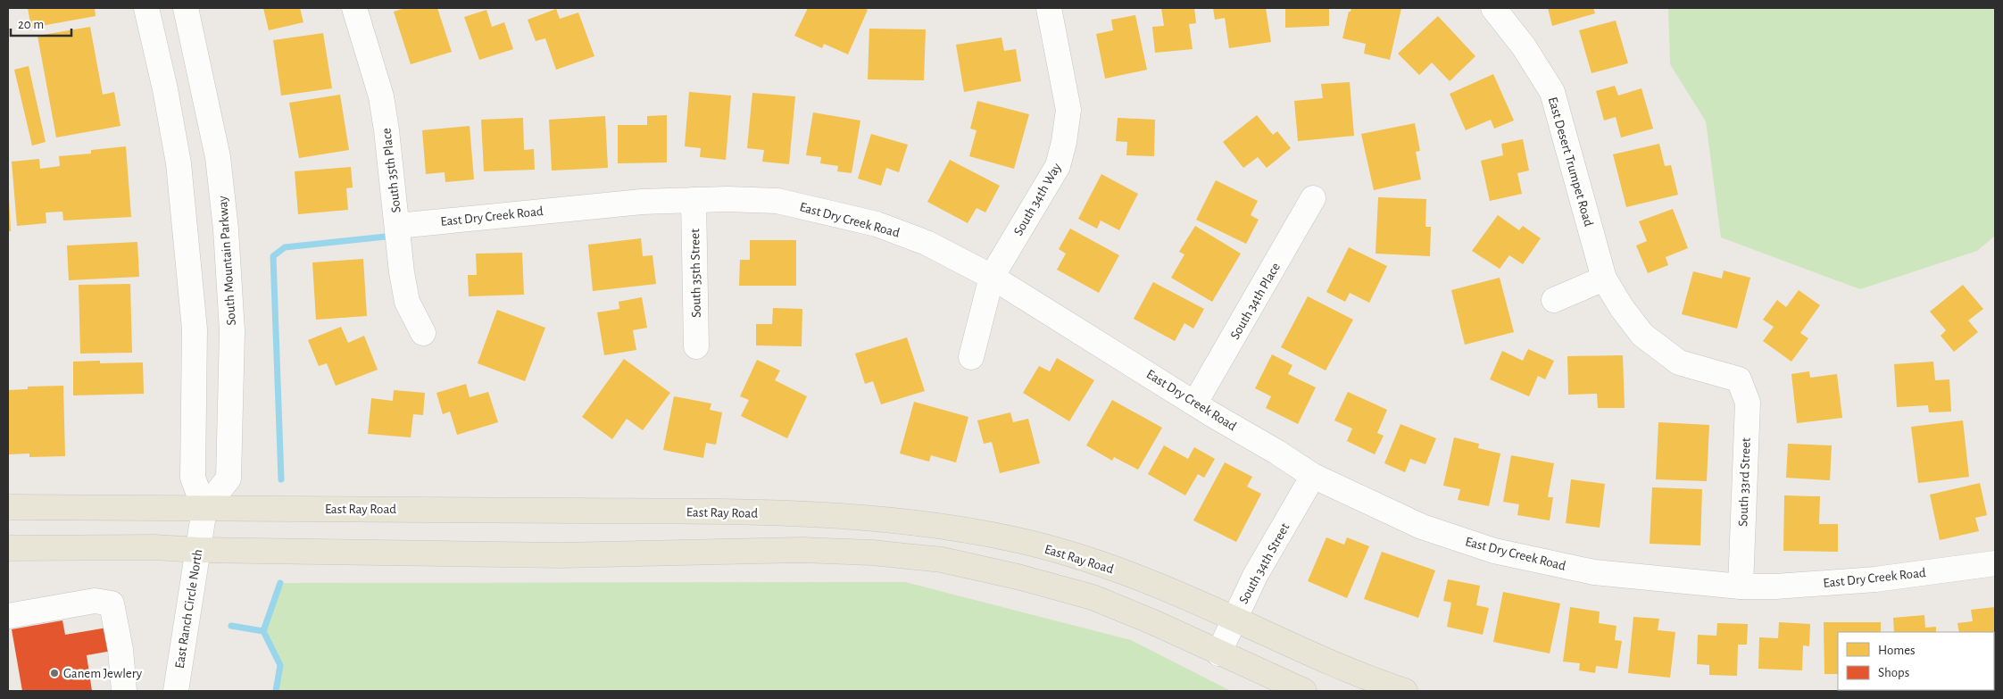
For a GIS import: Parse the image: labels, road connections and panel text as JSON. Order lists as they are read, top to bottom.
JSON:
{
  "streets": {
    "main road": ["East Ray Road"],
    "street": [
      "East Desert Trumpet Road",
      "South 35th Place",
      "South 34th Way",
      "East Dry Creek Road",
      "South Mountain Parkway",
      "South 35th Street",
      "South 34th Place",
      "South 33rd Street",
      "South 34th Street",
      "East Ranch Circle North"
    ]
  },
  "crossings": [
    ["East Desert Trumpet Road", "South 33rd Street"],
    ["South 35th Place", "East Dry Creek Road"],
    ["South 34th Way", "East Dry Creek Road"],
    ["East Dry Creek Road", "South 35th Street"],
    ["East Dry Creek Road", "South 34th Place"],
    ["East Dry Creek Road", "South 33rd Street"],
    ["East Dry Creek Road", "South 34th Street"],
    ["South Mountain Parkway", "East Ray Road"],
    ["South Mountain Parkway", "East Ranch Circle North"],
    ["East Ray Road", "South 34th Street"],
    ["East Ray Road", "East Ranch Circle North"]
  ],
  "places": ["Ganem Jewlery"],
  "legend": ["Homes", "Shops"],
  "scale_bar": "20 m"
}
